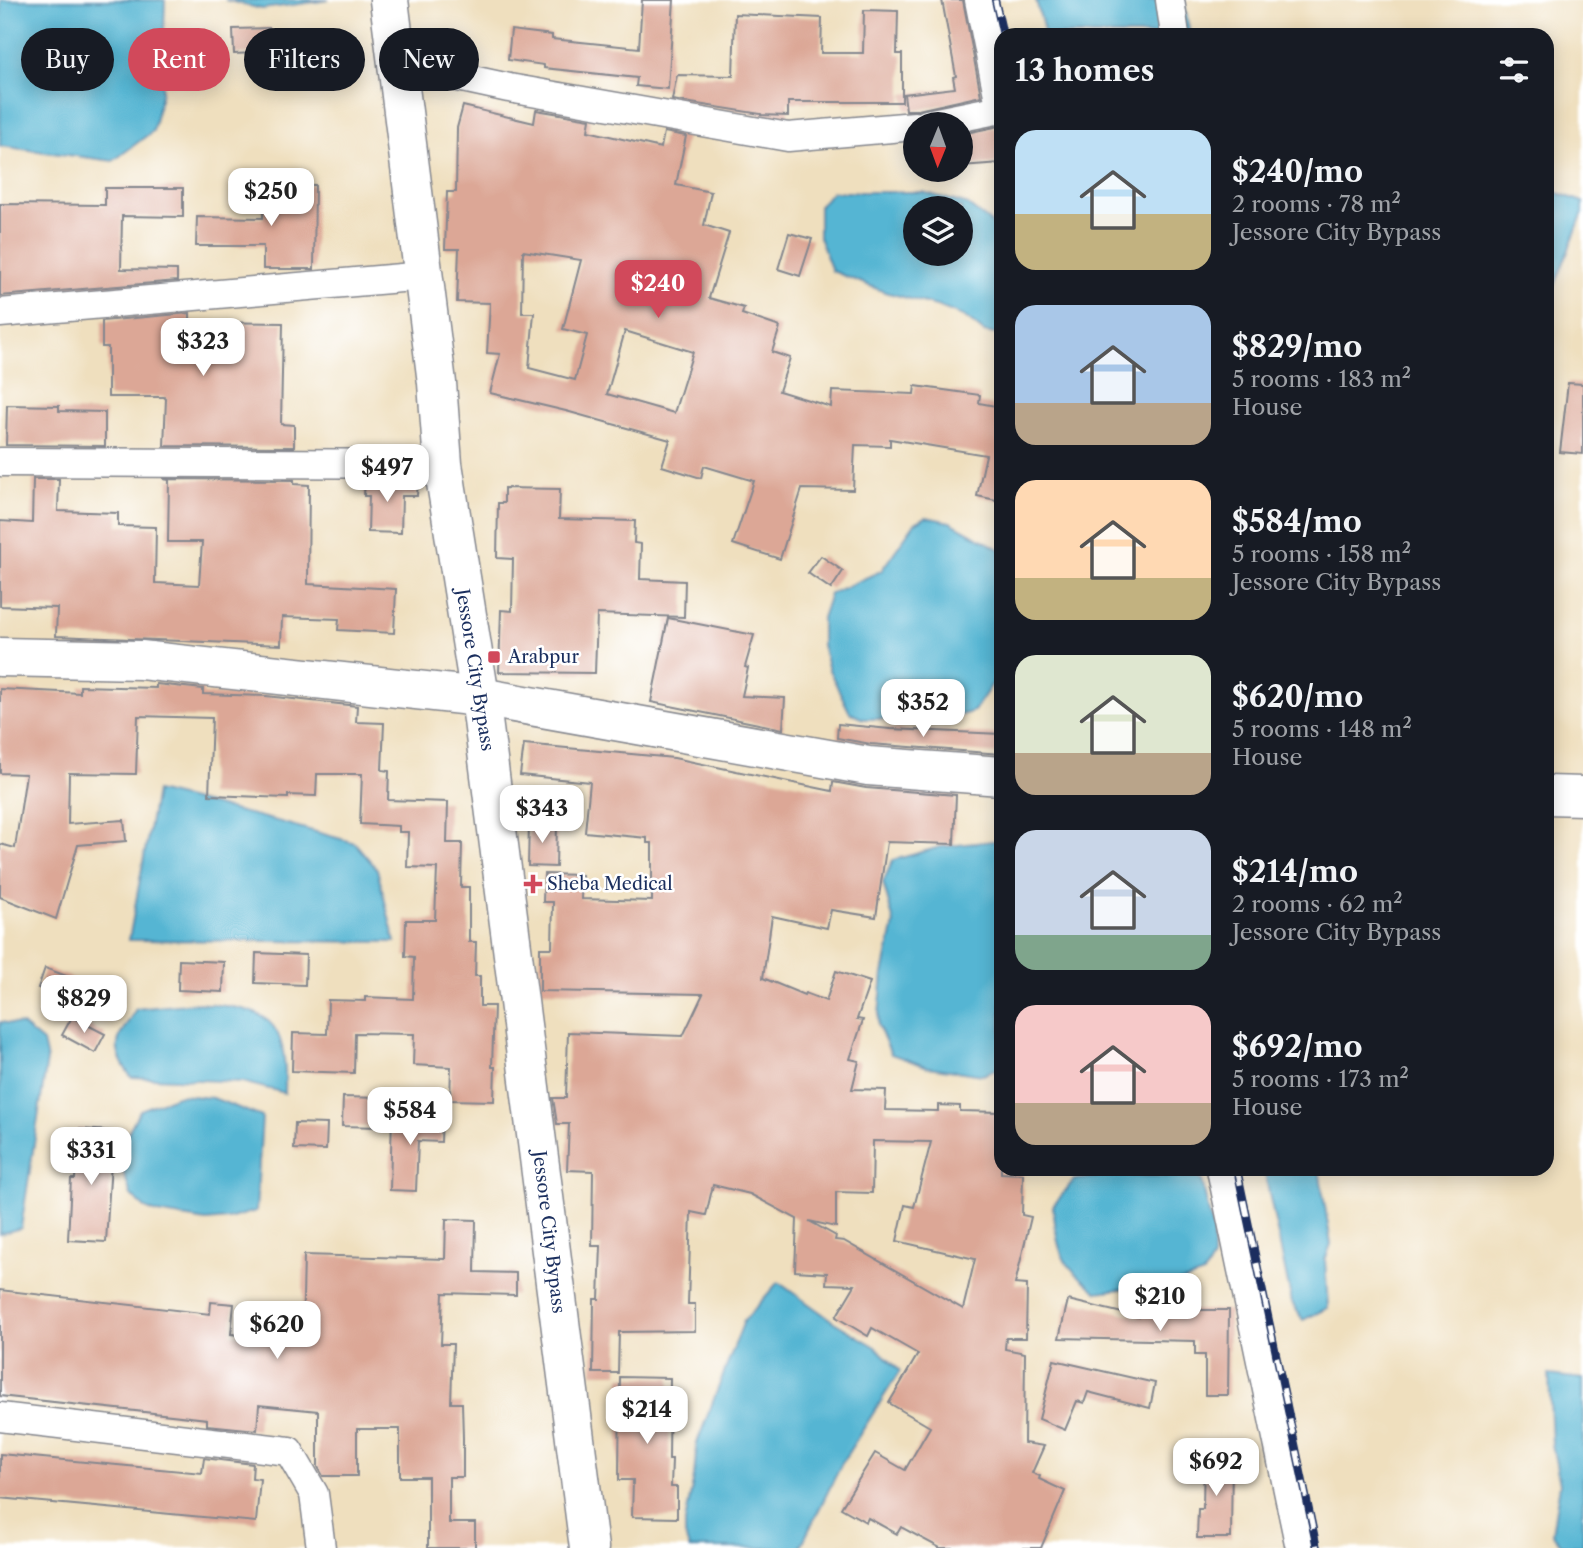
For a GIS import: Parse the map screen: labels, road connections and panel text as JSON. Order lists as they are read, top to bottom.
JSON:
{
  "streets": {
    "main road": ["Jessore City Bypass"]
  },
  "places": {
    "transit": ["Arabpur"],
    "health": ["Sheba Medical"]
  },
  "north": "bottom",
  "page": {
    "chip": [
      "Buy",
      "Rent",
      "Filters",
      "New"
    ],
    "heading": "13 homes",
    "list": [
      {
        "name": "$240/mo",
        "note": "2 rooms · 78 m² · Jessore City Bypass"
      },
      {
        "name": "$829/mo",
        "note": "5 rooms · 183 m² · House"
      },
      {
        "name": "$584/mo",
        "note": "5 rooms · 158 m² · Jessore City Bypass"
      },
      {
        "name": "$620/mo",
        "note": "5 rooms · 148 m² · House"
      },
      {
        "name": "$214/mo",
        "note": "2 rooms · 62 m² · Jessore City Bypass"
      },
      {
        "name": "$692/mo",
        "note": "5 rooms · 173 m² · House"
      }
    ],
    "price": [
      "$250",
      "$240",
      "$323",
      "$497",
      "$352",
      "$343",
      "$829",
      "$584",
      "$331",
      "$210",
      "$620",
      "$214",
      "$692"
    ]
  }
}
